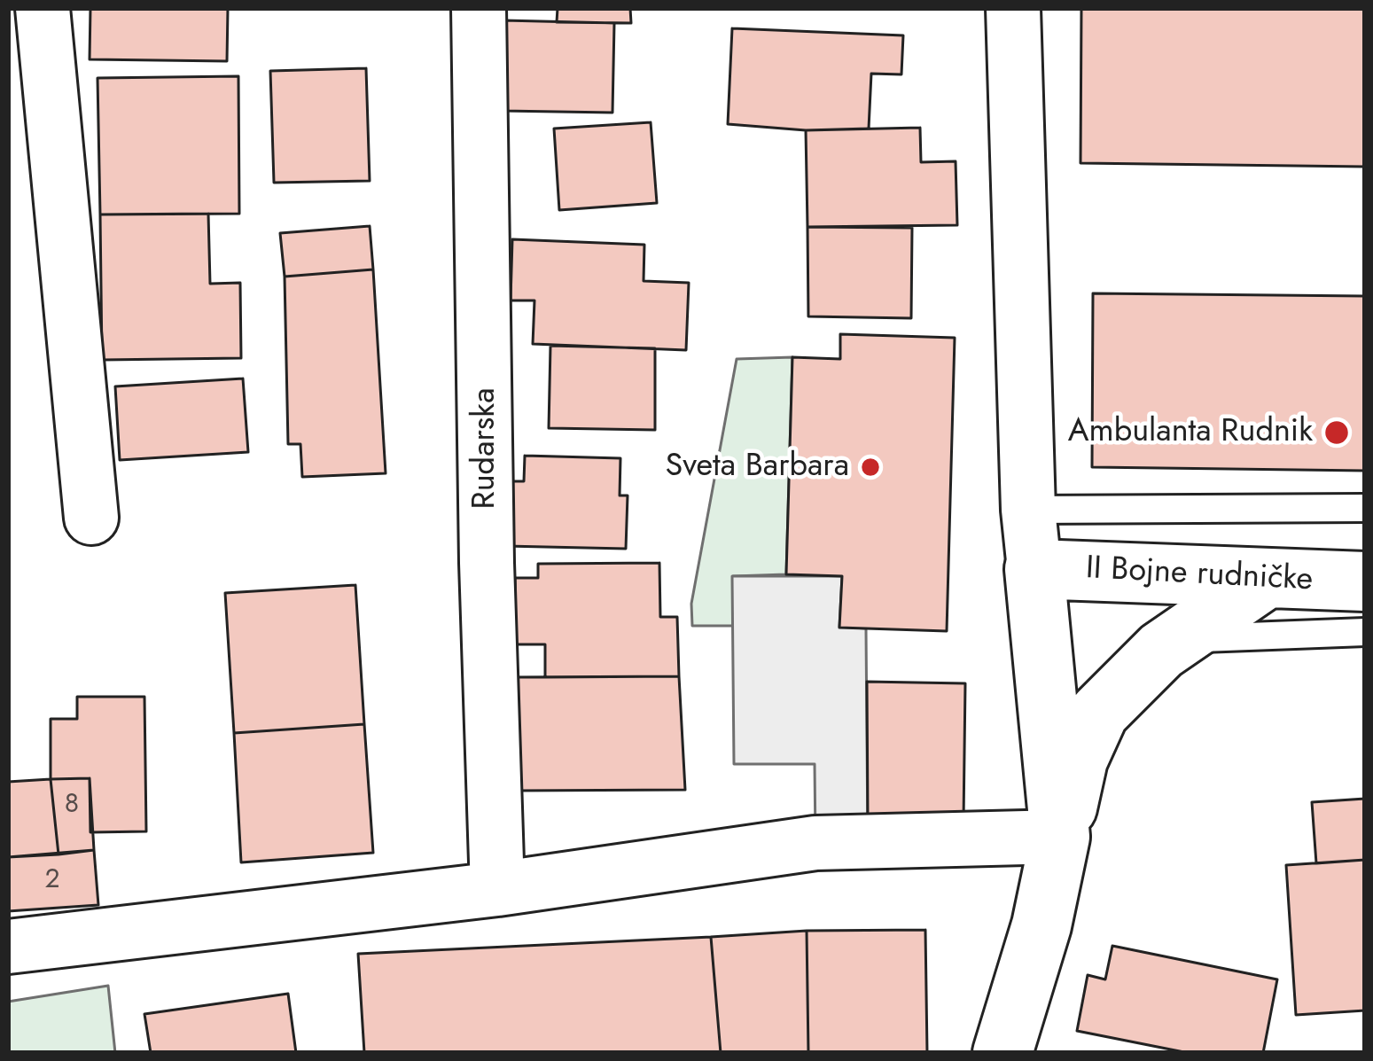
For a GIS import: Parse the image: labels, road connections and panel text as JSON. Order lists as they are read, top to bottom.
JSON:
{
  "streets": {
    "street": ["Rudarska", "II Bojne rudničke"]
  },
  "places": ["Ambulanta Rudnik", "Sveta Barbara"],
  "house_numbers": ["8", "2"]
}
